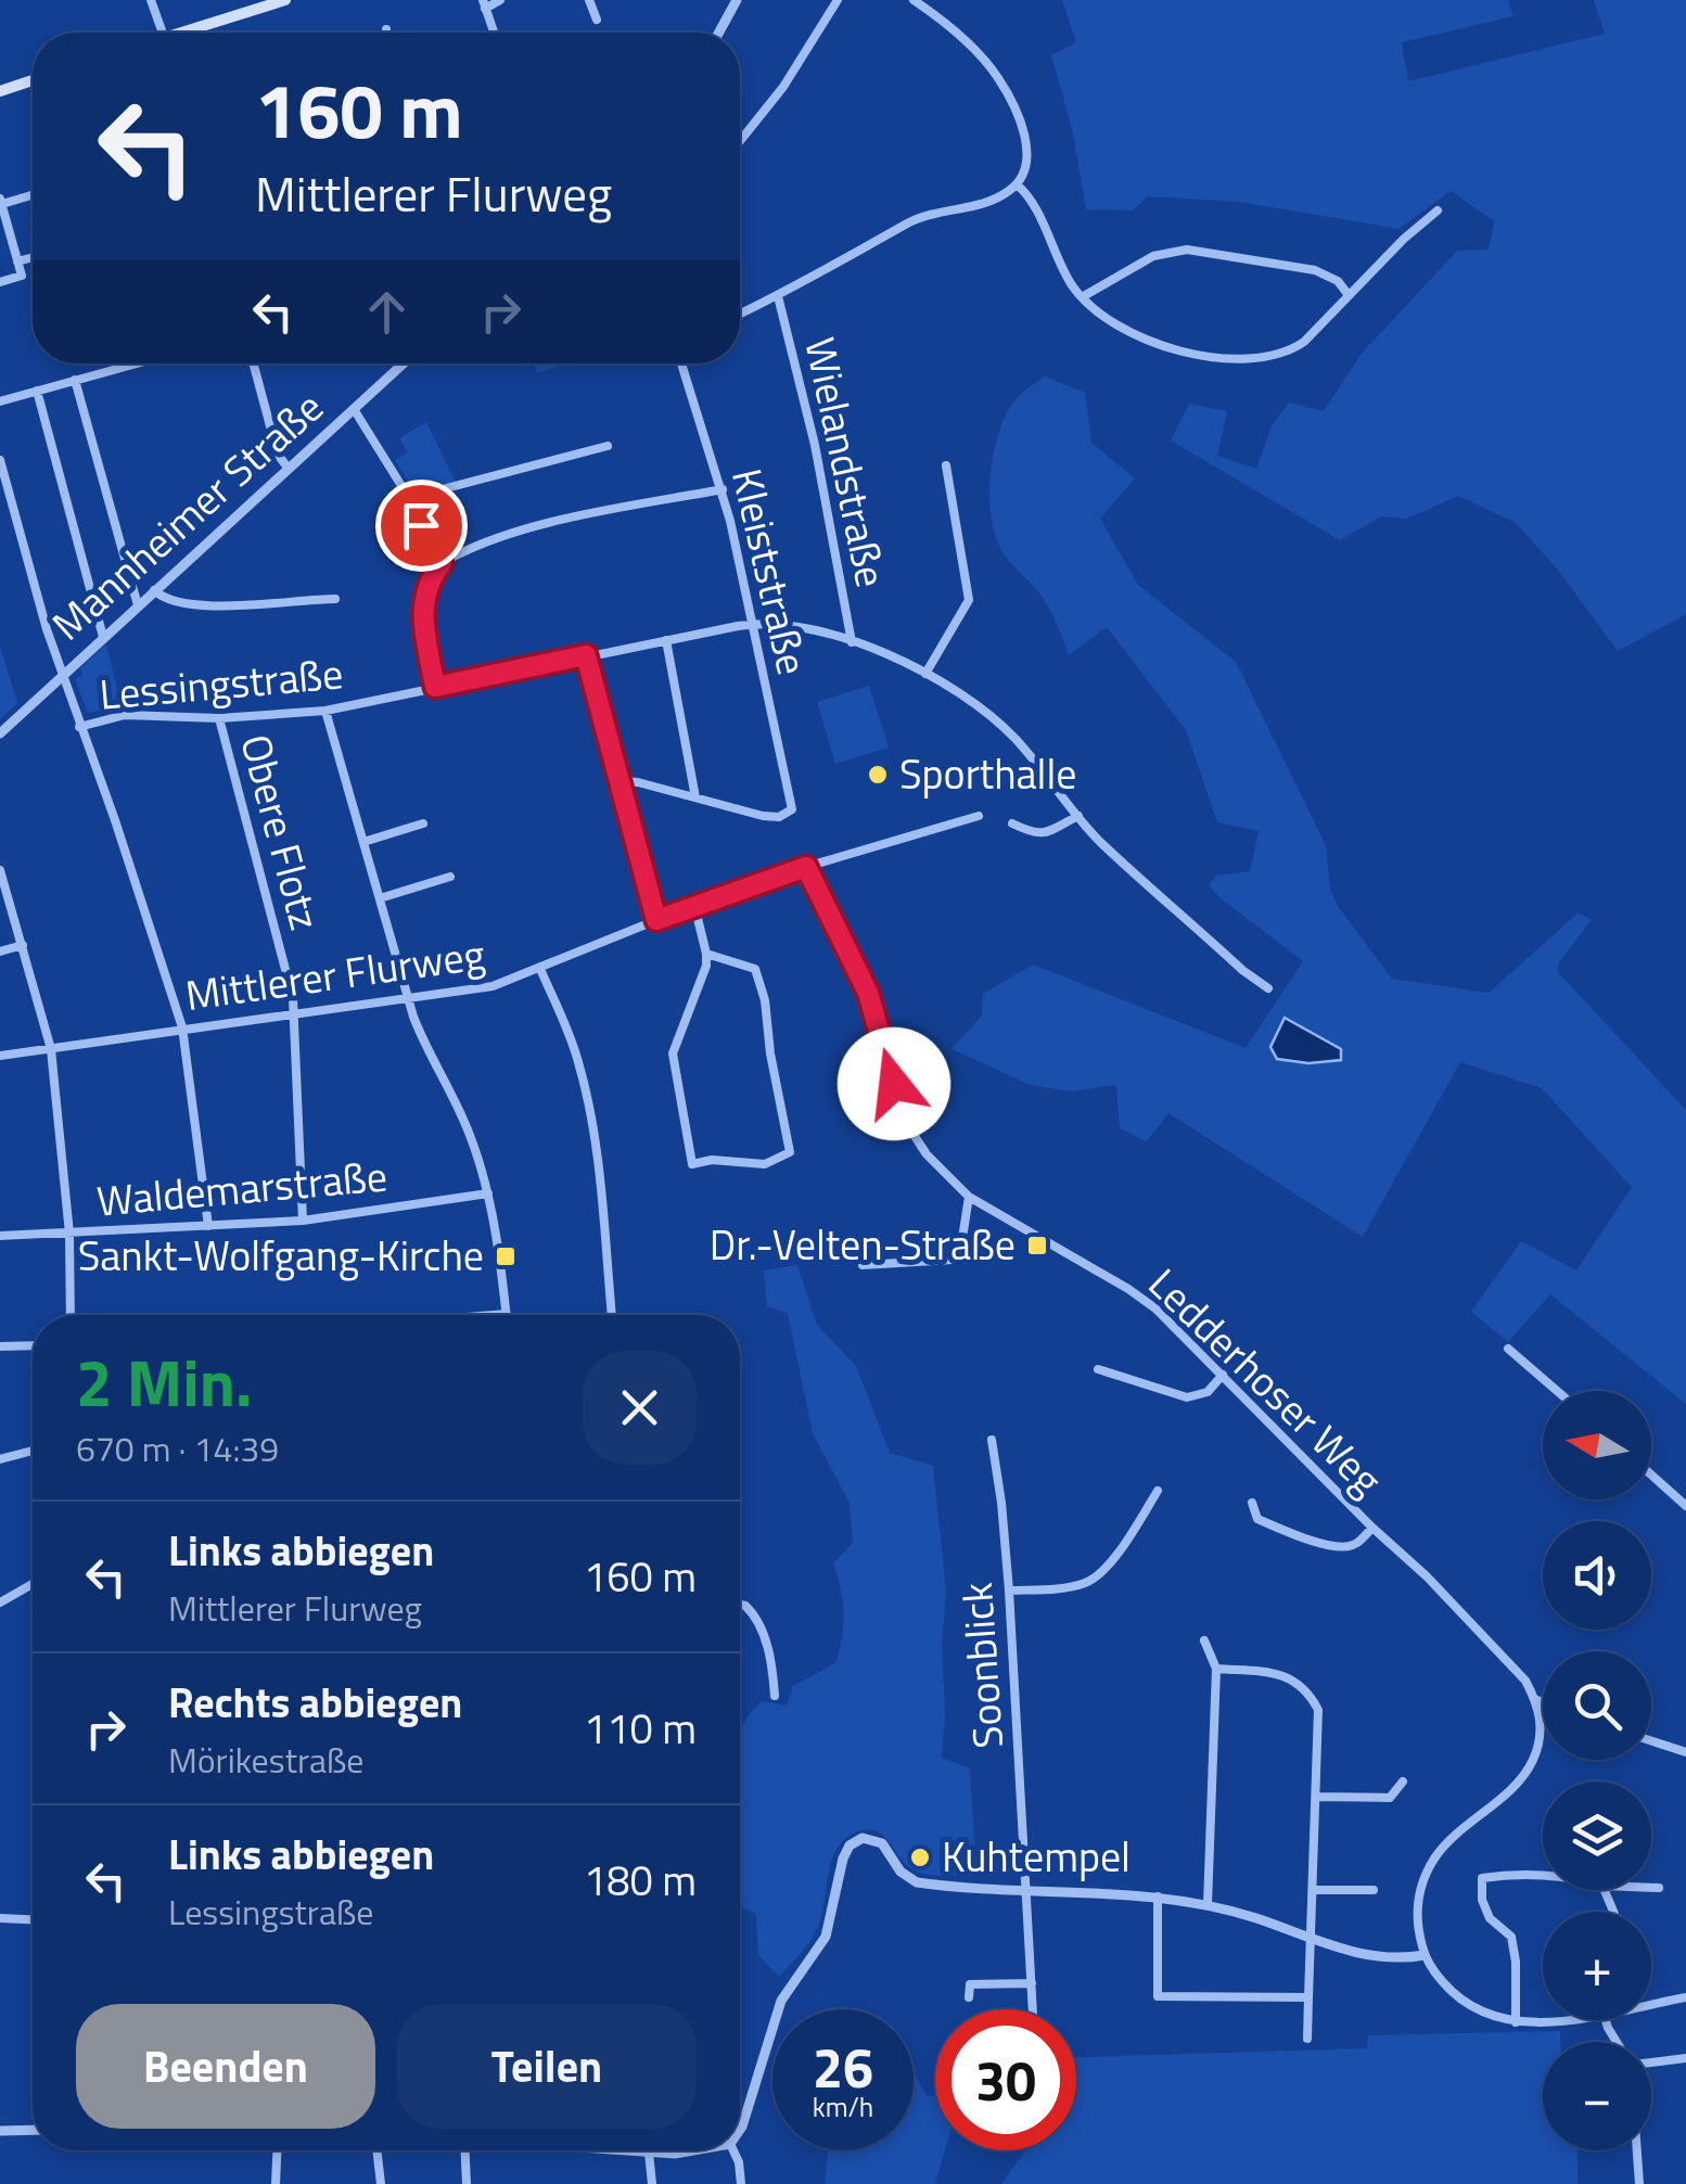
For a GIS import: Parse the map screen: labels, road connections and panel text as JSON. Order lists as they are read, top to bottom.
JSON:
{
  "streets": {
    "street": [
      "Wielandstraße",
      "Mannheimer Straße",
      "Kleiststraße",
      "Lessingstraße",
      "Obere Flotz",
      "Mittlerer Flurweg",
      "Waldemarstraße",
      "Ledderhoser Weg",
      "Soonblick"
    ]
  },
  "crossings": [
    ["Wielandstraße", "Lessingstraße"],
    ["Kleiststraße", "Lessingstraße"],
    ["Lessingstraße", "Obere Flotz"],
    ["Obere Flotz", "Mittlerer Flurweg"],
    ["Obere Flotz", "Waldemarstraße"],
    ["Mittlerer Flurweg", "Ledderhoser Weg"]
  ],
  "places": {
    "other": ["Sporthalle", "Kuhtempel"],
    "transit": ["Dr.-Velten-Straße", "Sankt-Wolfgang-Kirche"]
  },
  "north": "left",
  "page": {
    "turn": ["160 m", "Mittlerer Flurweg"],
    "heading": ["2 Min.", "670 m · 14:39"],
    "map_buttons": ["+", "−"],
    "list": [
      {
        "name": "Links abbiegen",
        "note": "Mittlerer Flurweg",
        "value": "160 m"
      },
      {
        "name": "Rechts abbiegen",
        "note": "Mörikestraße",
        "value": "110 m"
      },
      {
        "name": "Links abbiegen",
        "note": "Lessingstraße",
        "value": "180 m"
      }
    ],
    "buttons": ["Beenden", "Teilen"],
    "speed": "26 km/h",
    "limit": "30"
  }
}
